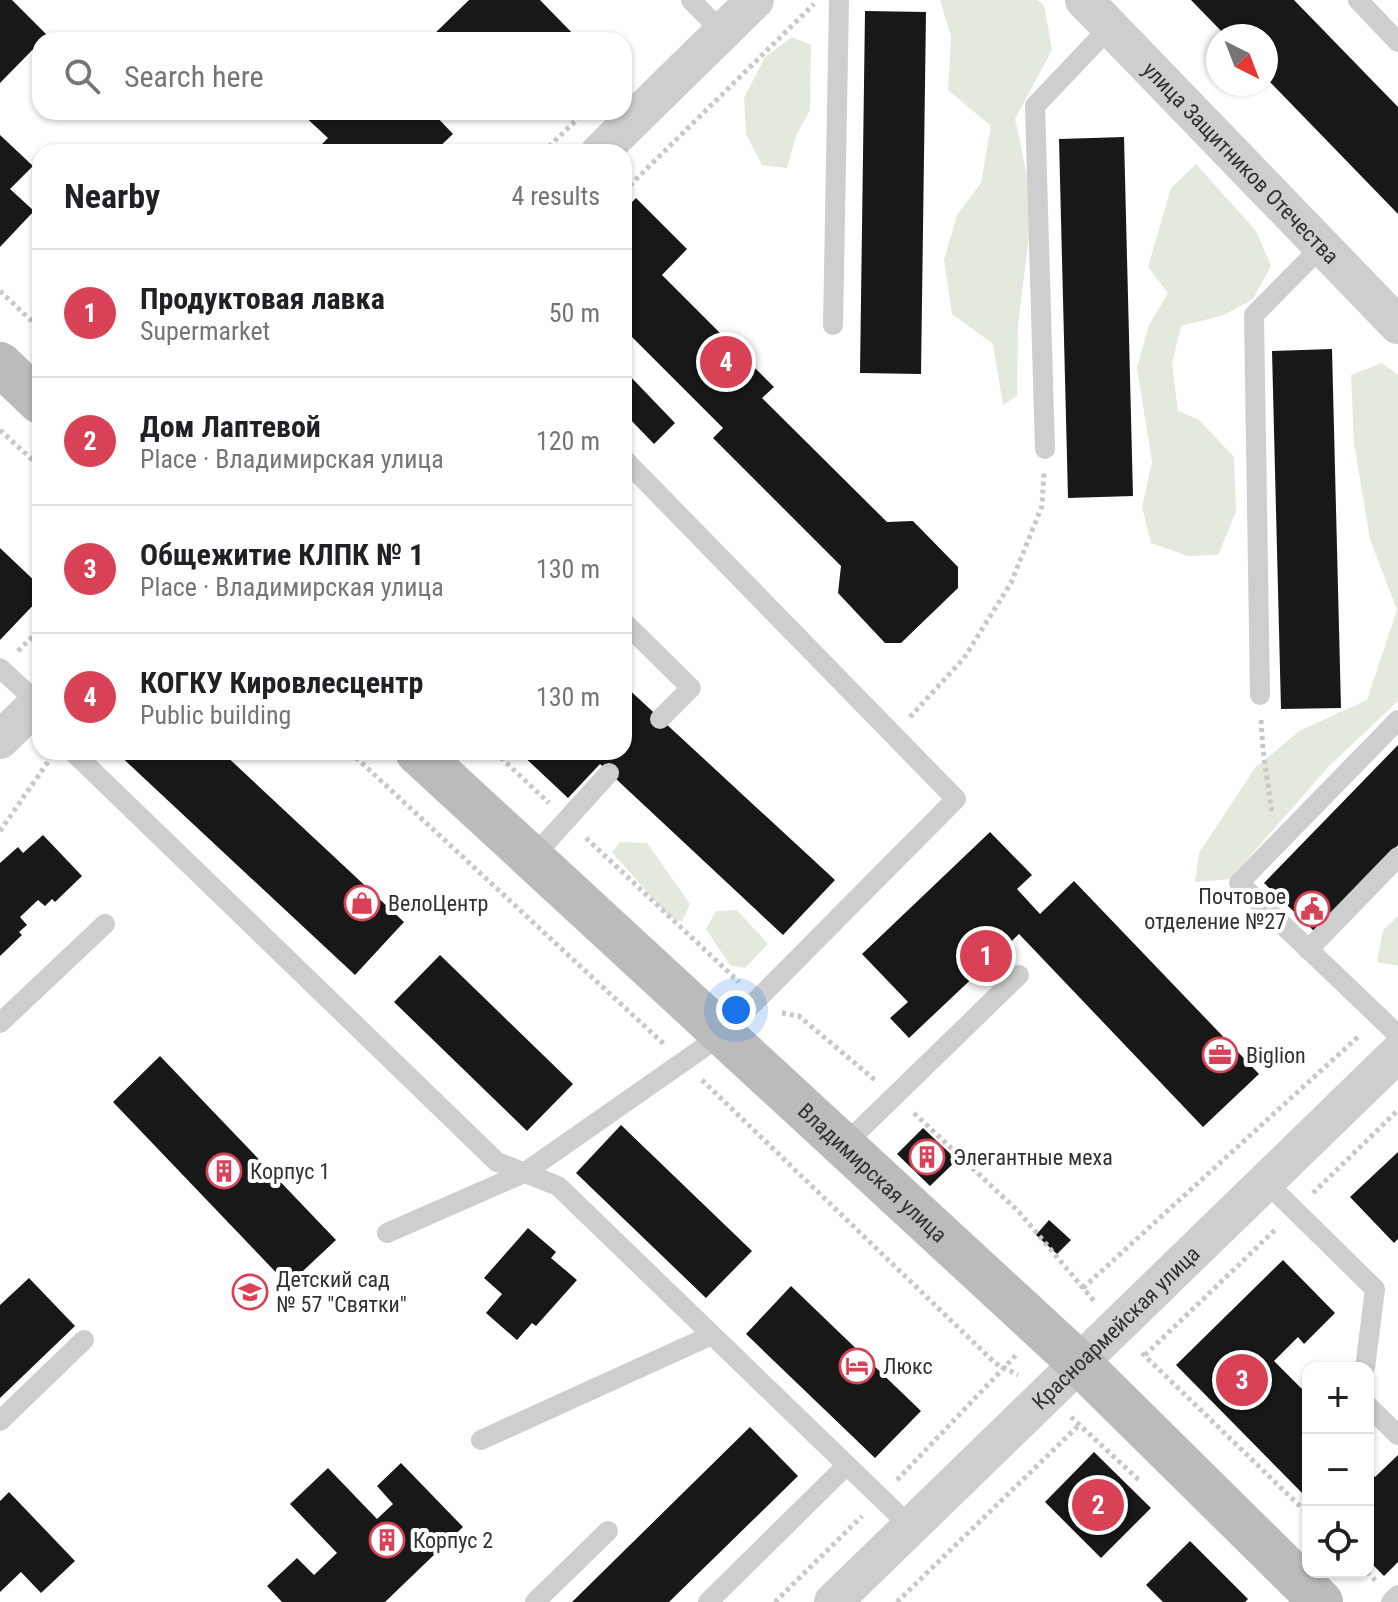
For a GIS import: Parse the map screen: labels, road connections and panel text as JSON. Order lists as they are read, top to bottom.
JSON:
{
  "streets": {
    "main road": ["Владимирская улица"],
    "street": ["улица Защитников Отечества", "Красноармейская улица"]
  },
  "crossings": [
    ["Владимирская улица", "Красноармейская улица"]
  ],
  "places": {
    "shop": ["ВелоЦентр"],
    "public building": ["Почтовое отделение №27"],
    "office": ["Biglion"],
    "building": ["Элегантные меха", "Корпус 1", "Корпус 2"],
    "school or university": ["Детский сад № 57 \"Святки\""],
    "hotel": ["Люкс"]
  },
  "north": "bottom right",
  "page": {
    "search": "Search here",
    "heading": ["Nearby", "4 results"],
    "list": [
      {
        "mark": "1",
        "name": "Продуктовая лавка",
        "note": "Supermarket",
        "value": "50 m"
      },
      {
        "mark": "2",
        "name": "Дом Лаптевой",
        "note": "Place · Владимирская улица",
        "value": "120 m"
      },
      {
        "mark": "3",
        "name": "Общежитие КЛПК № 1",
        "note": "Place · Владимирская улица",
        "value": "130 m"
      },
      {
        "mark": "4",
        "name": "КОГКУ Кировлесцентр",
        "note": "Public building",
        "value": "130 m"
      }
    ],
    "pins": [
      "4",
      "1",
      "3",
      "2"
    ],
    "map_buttons": ["+", "−"]
  }
}
